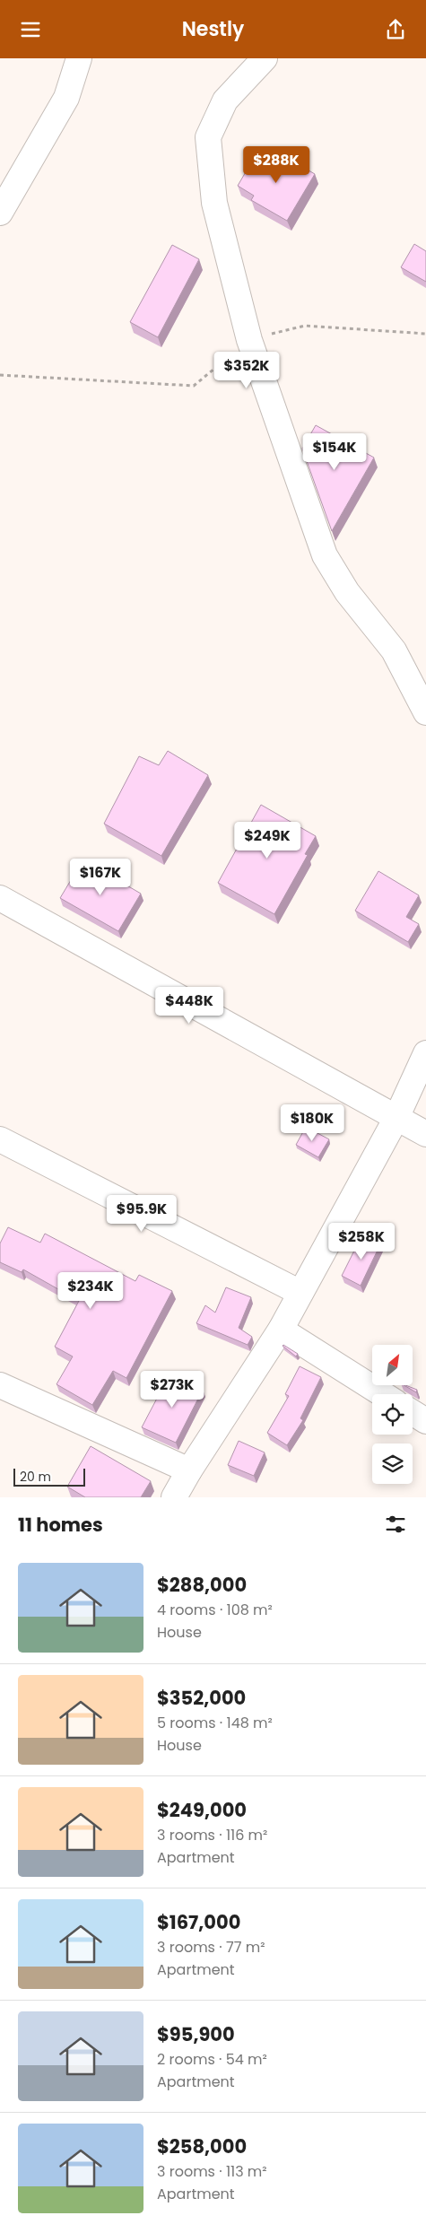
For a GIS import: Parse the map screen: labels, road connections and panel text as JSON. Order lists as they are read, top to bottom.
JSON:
{
  "scale_bar": "20 m",
  "north": "top right",
  "page": {
    "header": "Nestly",
    "price": [
      "$288K",
      "$352K",
      "$154K",
      "$249K",
      "$167K",
      "$448K",
      "$180K",
      "$95.9K",
      "$258K",
      "$234K",
      "$273K"
    ],
    "scale": "20 m",
    "heading": "11 homes",
    "list": [
      {
        "name": "$288,000",
        "note": "4 rooms · 108 m² · House"
      },
      {
        "name": "$352,000",
        "note": "5 rooms · 148 m² · House"
      },
      {
        "name": "$249,000",
        "note": "3 rooms · 116 m² · Apartment"
      },
      {
        "name": "$167,000",
        "note": "3 rooms · 77 m² · Apartment"
      },
      {
        "name": "$95,900",
        "note": "2 rooms · 54 m² · Apartment"
      },
      {
        "name": "$258,000",
        "note": "3 rooms · 113 m² · Apartment"
      }
    ]
  }
}
